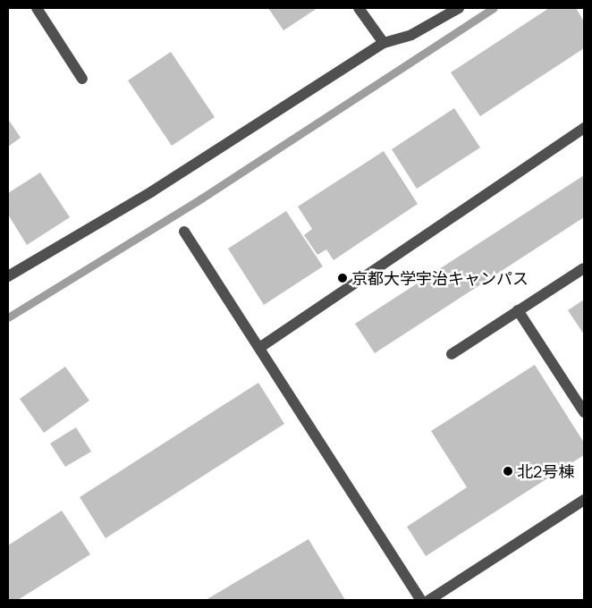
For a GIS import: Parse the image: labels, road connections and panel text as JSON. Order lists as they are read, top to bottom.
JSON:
{
  "places": ["京都大学宇治キャンパス", "北2号棟"]
}
